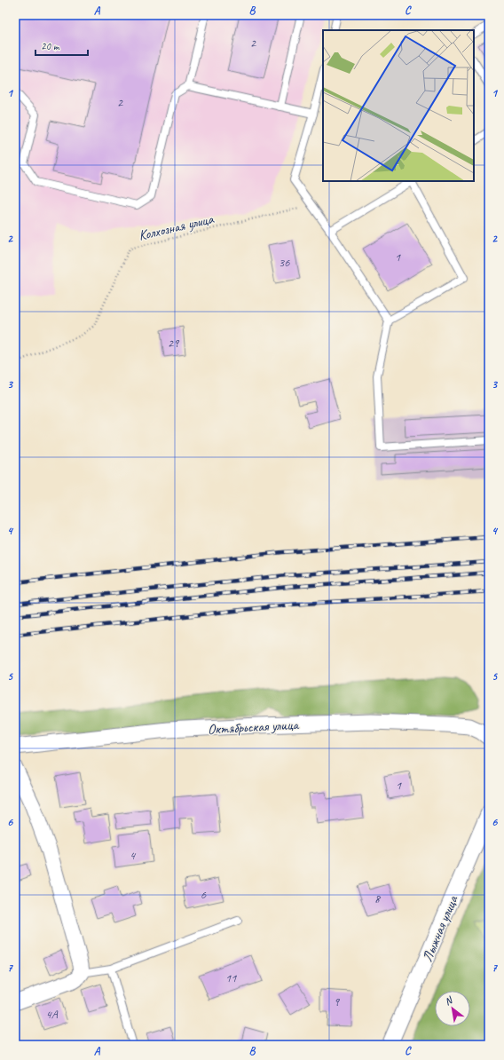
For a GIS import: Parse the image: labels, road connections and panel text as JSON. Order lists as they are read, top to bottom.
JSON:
{
  "streets": {
    "street": ["Октябрьская улица", "Лыжная улица"],
    "path": ["Колхозная улица"]
  },
  "house_numbers": [
    "2",
    "2",
    "1",
    "36",
    "29",
    "1",
    "4",
    "6",
    "8",
    "11",
    "9",
    "4А"
  ],
  "scale_bar": "20 m",
  "north": "top left",
  "grid": {
    "columns": ["A", "B", "C"],
    "rows": [
      "1",
      "2",
      "3",
      "4",
      "5",
      "6",
      "7"
    ]
  }
}
